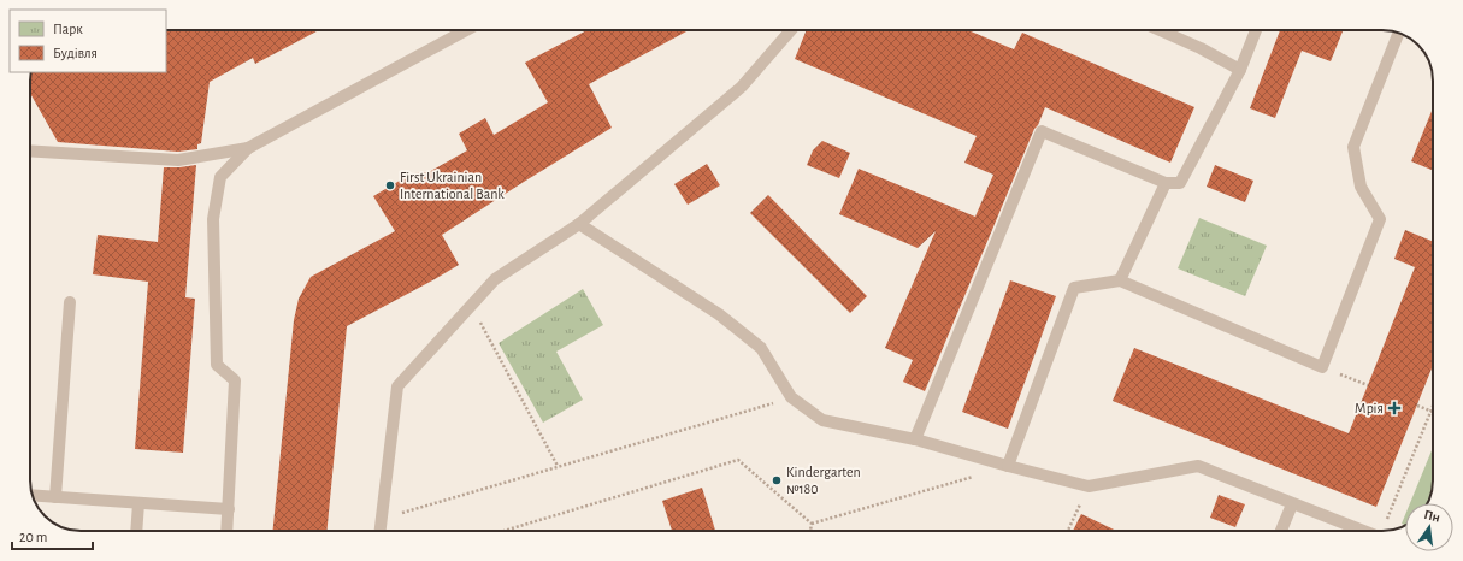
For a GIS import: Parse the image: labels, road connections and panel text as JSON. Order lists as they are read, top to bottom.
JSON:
{
  "places": {
    "other": ["First Ukrainian International Bank", "Kindergarten №180"],
    "health": ["Мрія"]
  },
  "legend": ["Парк", "Будівля"],
  "scale_bar": "20 m",
  "north": "top"
}
